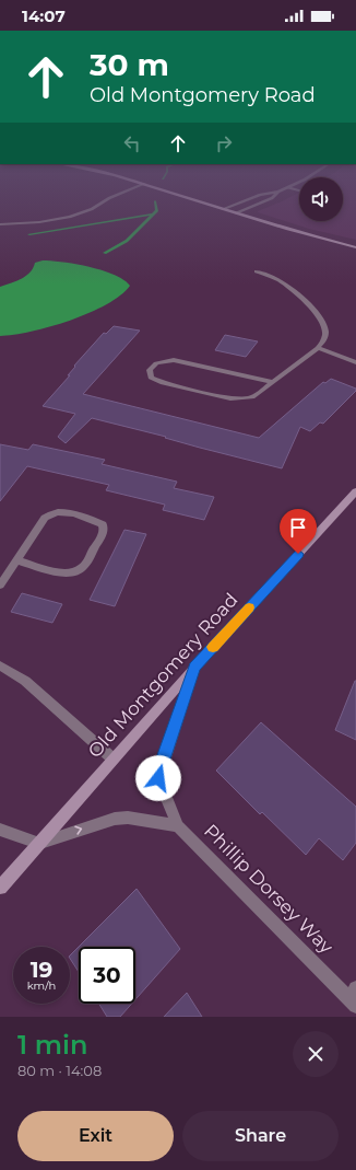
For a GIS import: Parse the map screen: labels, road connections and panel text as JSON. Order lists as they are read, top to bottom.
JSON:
{
  "streets": {
    "street": ["Old Montgomery Road", "Phillip Dorsey Way"]
  },
  "crossings": [
    ["Old Montgomery Road", "Phillip Dorsey Way"]
  ],
  "page": {
    "status": "14:07",
    "turn": ["30 m", "Old Montgomery Road"],
    "speed": "19 km/h",
    "limit": "30",
    "heading": ["1 min", "80 m · 14:08"],
    "buttons": ["Exit", "Share"]
  }
}
